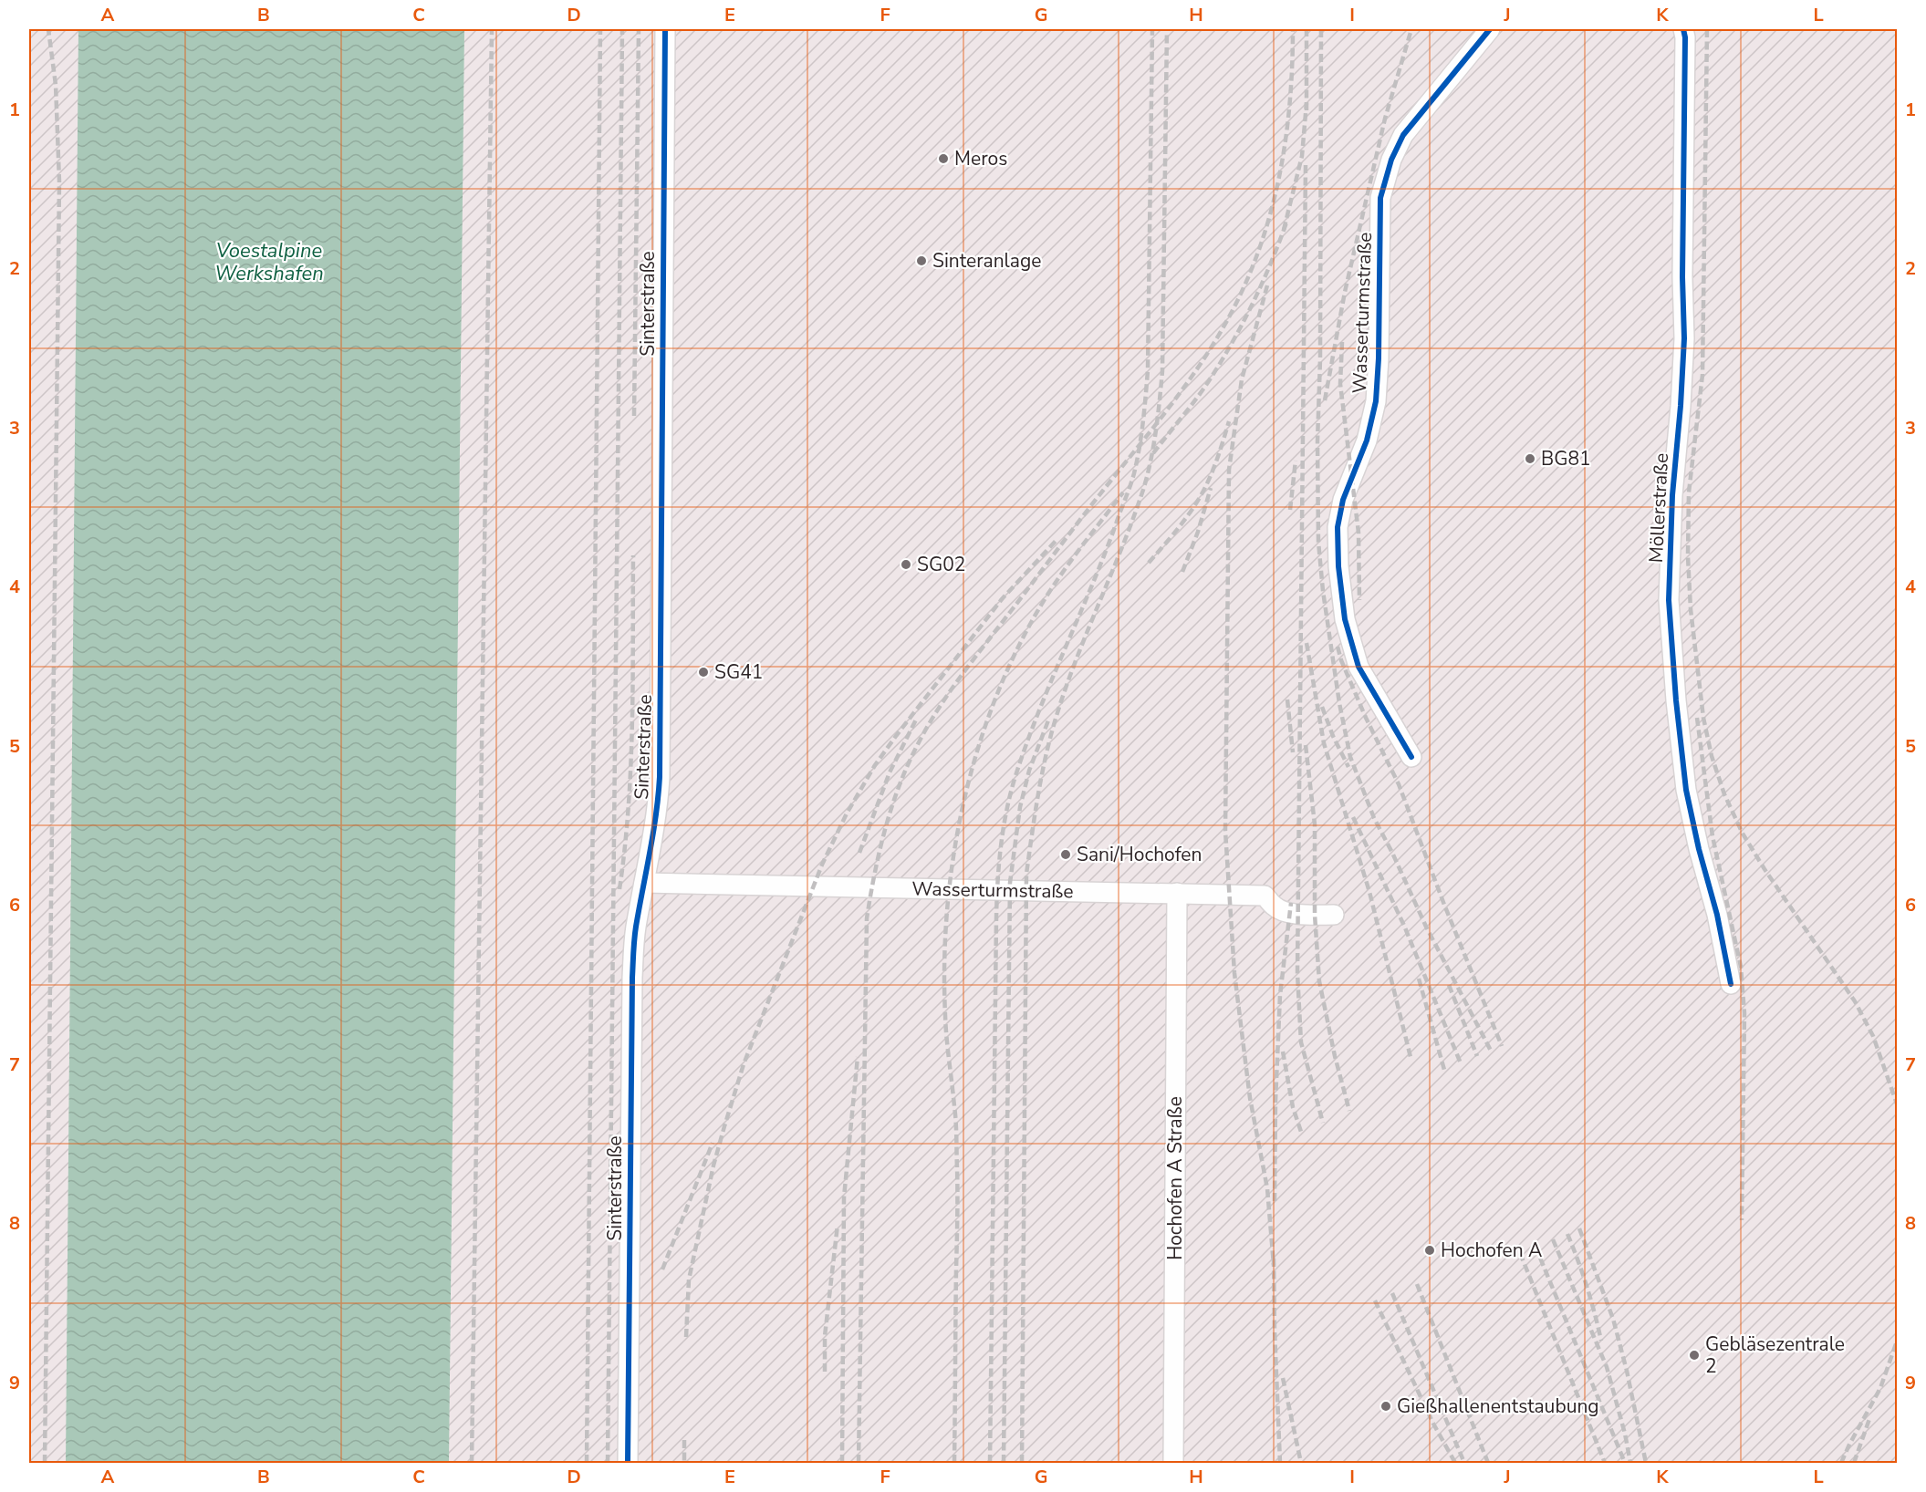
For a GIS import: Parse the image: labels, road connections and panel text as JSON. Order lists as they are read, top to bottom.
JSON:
{
  "streets": {
    "street": [
      "Sinterstraße",
      "Wasserturmstraße",
      "Möllerstraße",
      "Hochofen A Straße"
    ]
  },
  "crossings": [
    ["Sinterstraße", "Wasserturmstraße"],
    ["Wasserturmstraße", "Hochofen A Straße"]
  ],
  "water": ["Voestalpine Werkshafen"],
  "places": [
    "Meros",
    "Sinteranlage",
    "BG81",
    "SG02",
    "SG41",
    "Sani/Hochofen",
    "Hochofen A",
    "Gebläsezentrale 2",
    "Gießhallenentstaubung"
  ],
  "grid": {
    "columns": [
      "A",
      "B",
      "C",
      "D",
      "E",
      "F",
      "G",
      "H",
      "I",
      "J",
      "K",
      "L"
    ],
    "rows": [
      "1",
      "2",
      "3",
      "4",
      "5",
      "6",
      "7",
      "8",
      "9"
    ]
  }
}
